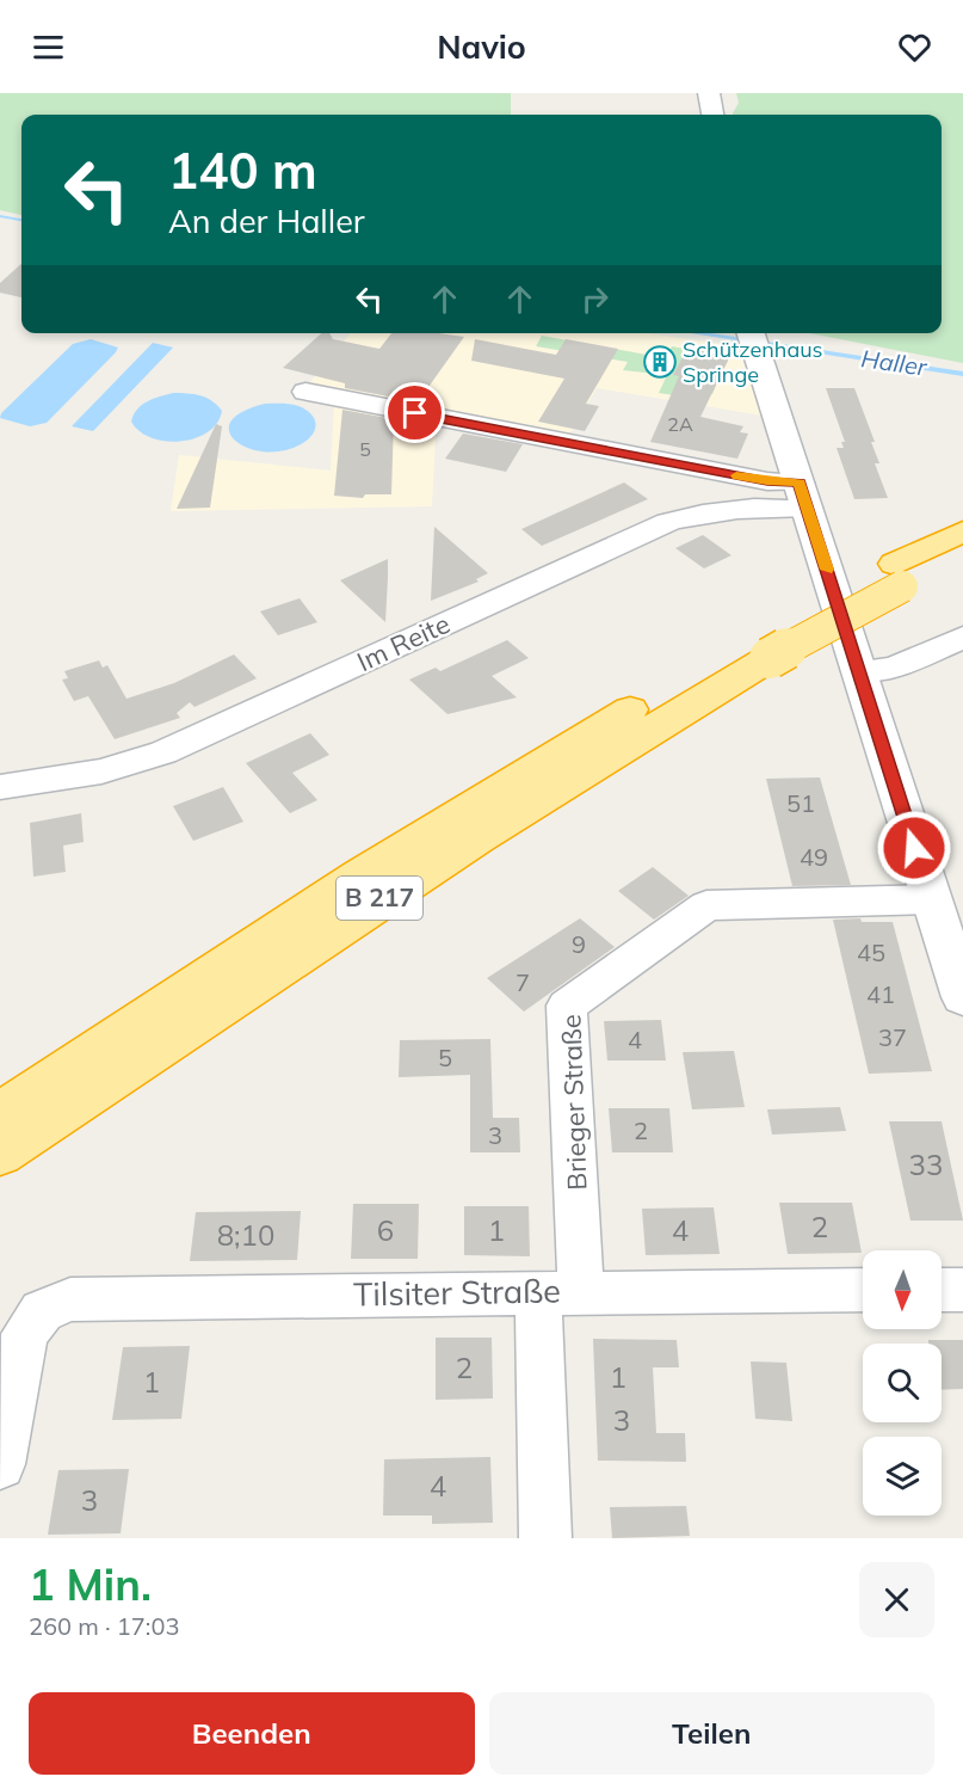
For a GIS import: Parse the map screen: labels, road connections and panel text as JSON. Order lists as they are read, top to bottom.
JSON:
{
  "streets": {
    "highway": ["B 217"],
    "street": ["Im Reite", "Brieger Straße", "Tilsiter Straße"]
  },
  "crossings": [
    ["Brieger Straße", "Tilsiter Straße"]
  ],
  "water": ["Haller"],
  "places": {
    "building": ["Schützenhaus Springe"]
  },
  "house_numbers": [
    "2A",
    "5",
    "51",
    "49",
    "9",
    "45",
    "7",
    "41",
    "37",
    "4",
    "5",
    "2",
    "3",
    "33",
    "2",
    "6",
    "1",
    "4",
    "8;10",
    "2",
    "1",
    "1",
    "3",
    "4",
    "3"
  ],
  "north": "bottom",
  "page": {
    "header": "Navio",
    "turn": ["140 m", "An der Haller"],
    "heading": ["1 Min.", "260 m · 17:03"],
    "buttons": ["Beenden", "Teilen"]
  }
}
